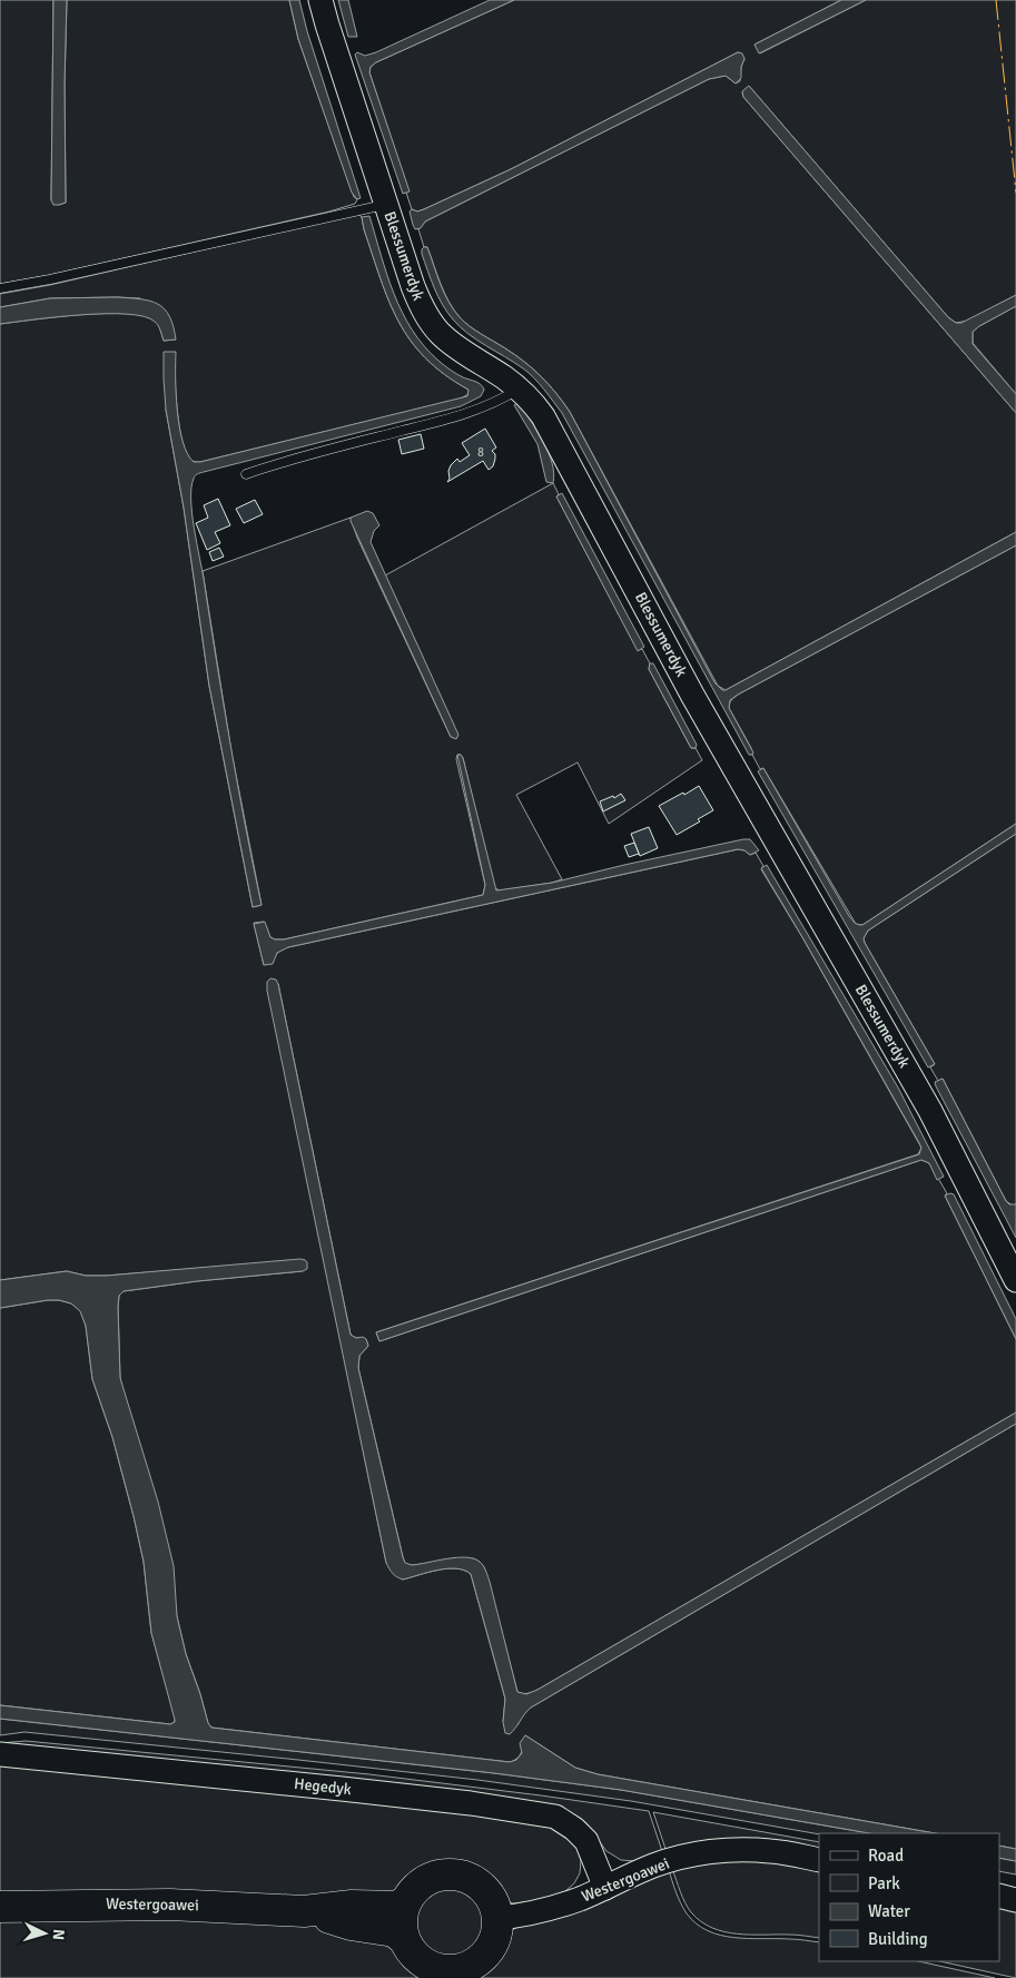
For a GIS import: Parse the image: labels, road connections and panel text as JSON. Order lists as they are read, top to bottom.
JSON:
{
  "streets": {
    "highway": ["Westergoawei"],
    "street": ["Blessumerdyk", "Hegedyk"]
  },
  "crossings": [
    ["Hegedyk", "Westergoawei"]
  ],
  "house_numbers": ["8"],
  "legend": [
    "Road",
    "Park",
    "Water",
    "Building"
  ],
  "north": "right"
}
